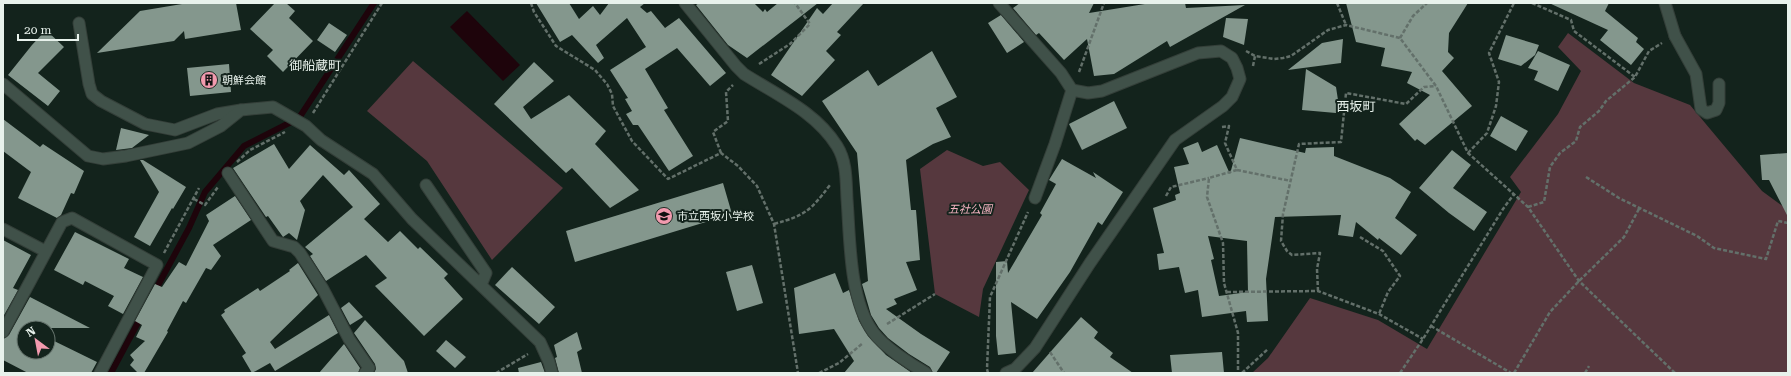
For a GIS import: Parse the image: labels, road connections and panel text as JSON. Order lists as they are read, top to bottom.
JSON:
{
  "districts": ["御船蔵町", "西坂町"],
  "parks": ["五社公園"],
  "places": {
    "building": ["朝鮮会館"],
    "school or university": ["市立西坂小学校"]
  },
  "scale_bar": "20 m",
  "north": "top left"
}
